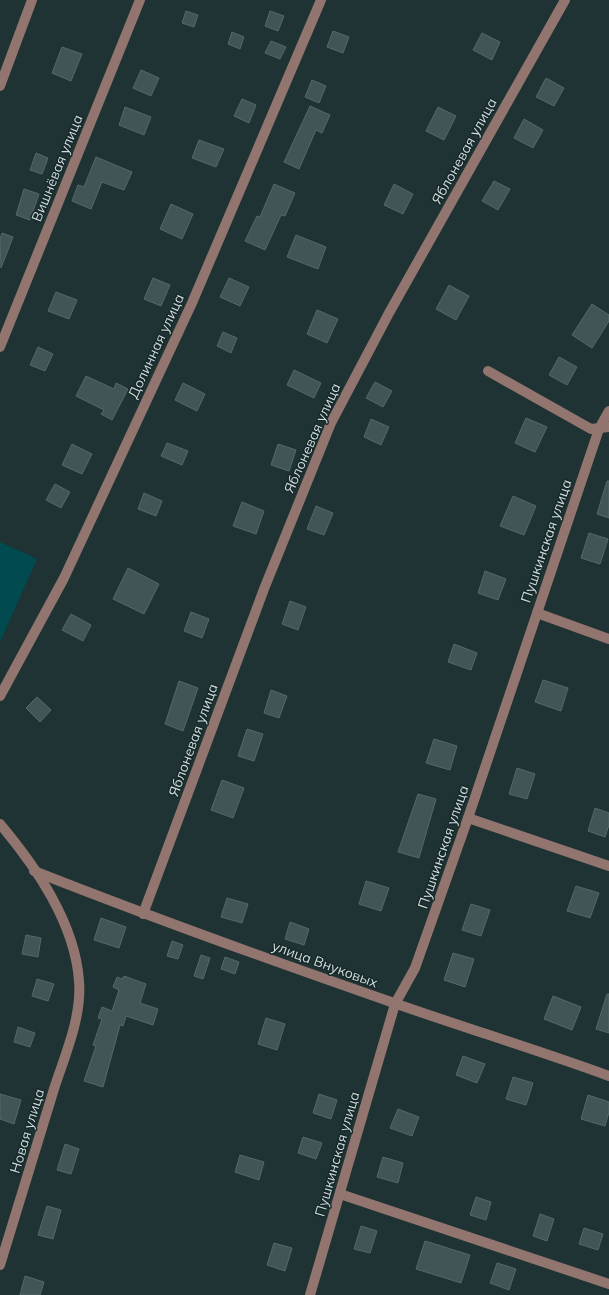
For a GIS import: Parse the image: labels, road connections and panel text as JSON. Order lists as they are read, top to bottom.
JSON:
{
  "streets": {
    "street": [
      "Яблоневая улица",
      "Вишнёвая улица",
      "Долинная улица",
      "Пушкинская улица",
      "улица Внуковых",
      "Новая улица"
    ]
  },
  "crossings": [
    ["Яблоневая улица", "улица Внуковых"],
    ["Пушкинская улица", "улица Внуковых"],
    ["улица Внуковых", "Новая улица"]
  ]
}
